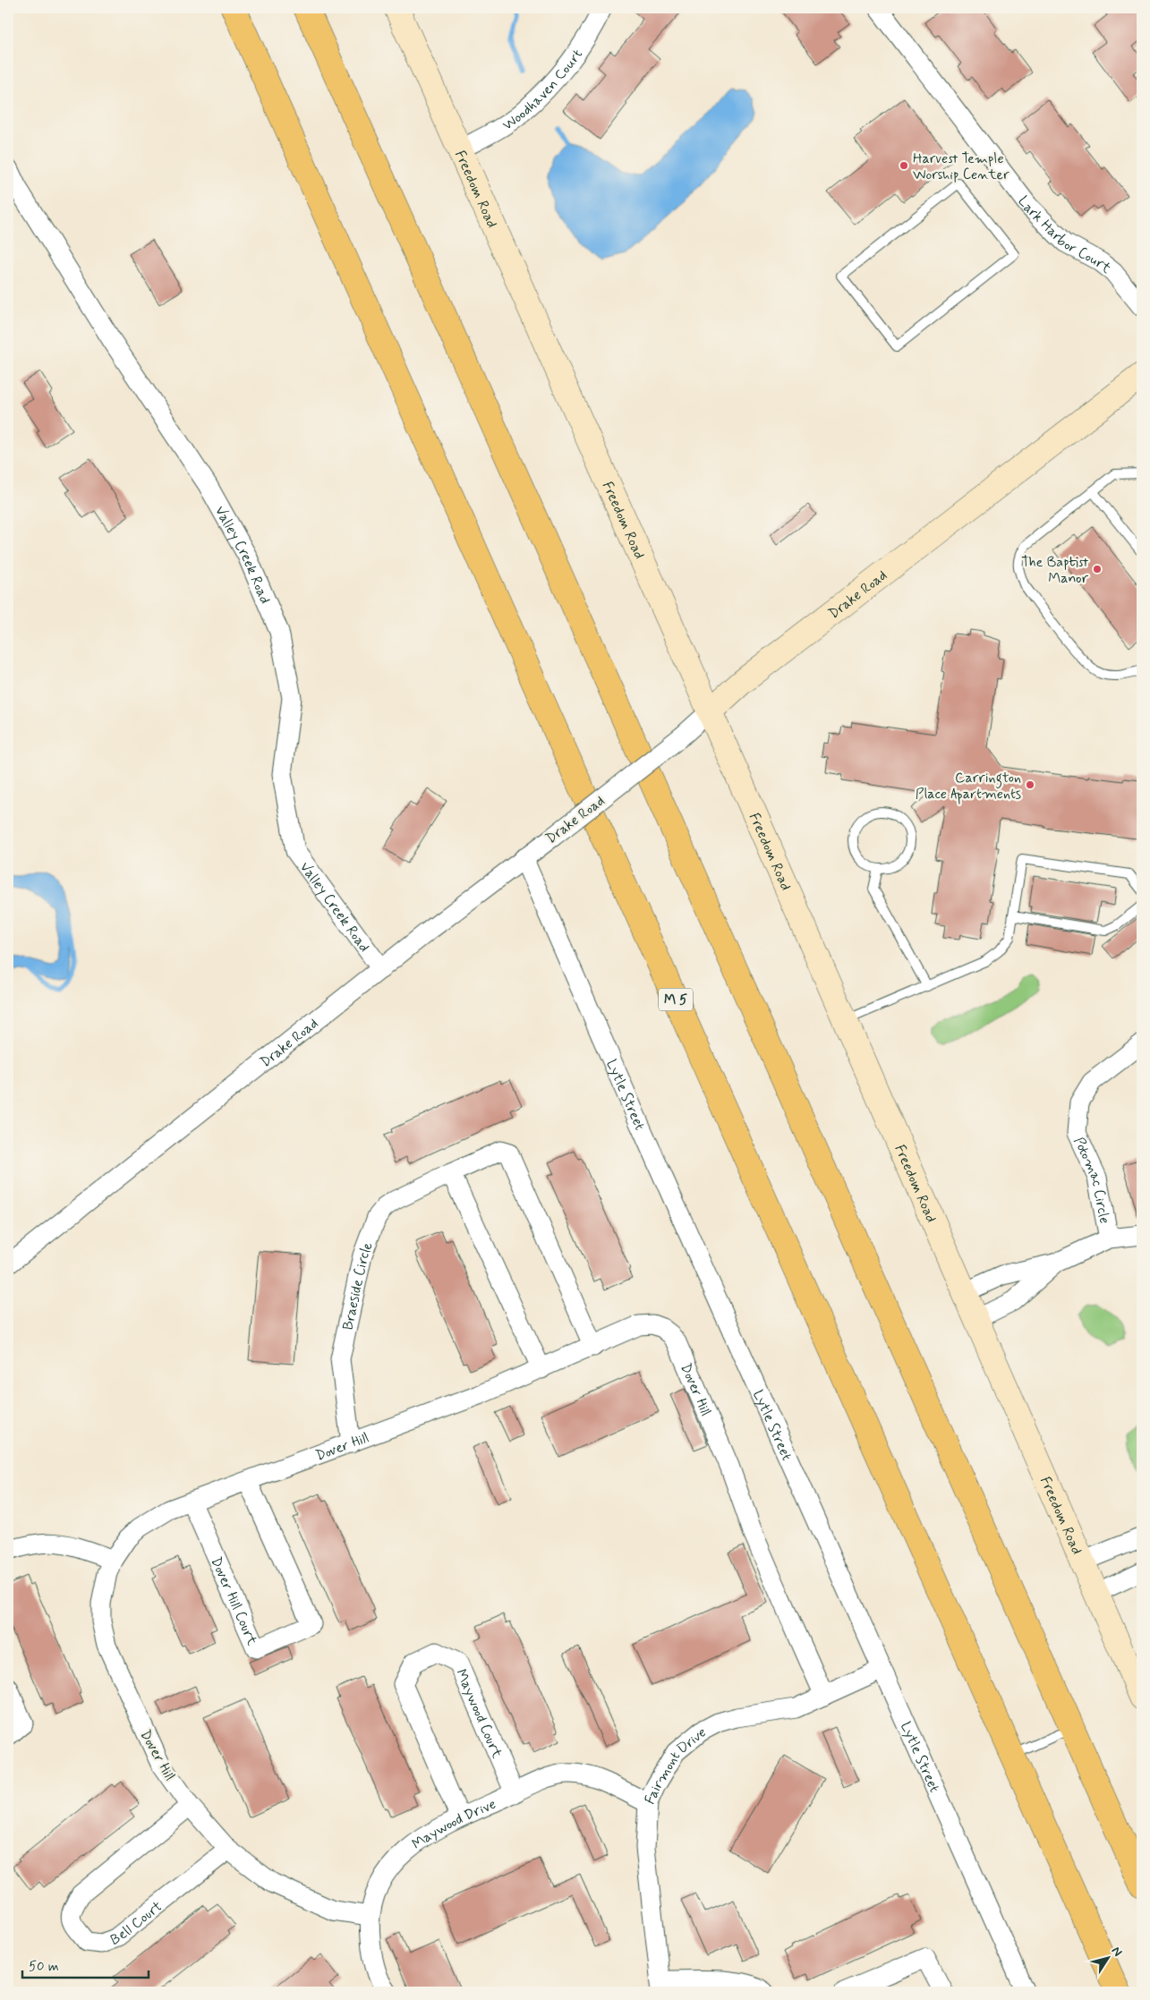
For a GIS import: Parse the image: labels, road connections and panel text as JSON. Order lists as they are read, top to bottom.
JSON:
{
  "streets": {
    "highway": ["M 5"],
    "street": [
      "Woodhaven Court",
      "Freedom Road",
      "Lark Harbor Court",
      "Valley Creek Road",
      "Drake Road",
      "Lytle Street",
      "Potomac Circle",
      "Braeside Circle",
      "Dover Hill",
      "Dover Hill Court",
      "Maywood Court",
      "Fairmont Drive",
      "Maywood Drive",
      "Bell Court"
    ]
  },
  "crossings": [
    ["Woodhaven Court", "Freedom Road"],
    ["Freedom Road", "Drake Road"],
    ["Freedom Road", "Potomac Circle"],
    ["Valley Creek Road", "Drake Road"],
    ["Drake Road", "Lytle Street"],
    ["Lytle Street", "Fairmont Drive"],
    ["Braeside Circle", "Dover Hill"],
    ["Dover Hill", "Dover Hill Court"],
    ["Dover Hill", "Fairmont Drive"],
    ["Dover Hill", "Maywood Drive"],
    ["Dover Hill", "Bell Court"],
    ["Maywood Court", "Maywood Drive"],
    ["Fairmont Drive", "Maywood Drive"]
  ],
  "places": ["Harvest Temple Worship Center", "The Baptist Manor", "Carrington Place Apartments"],
  "scale_bar": "50 m",
  "north": "top right"
}
